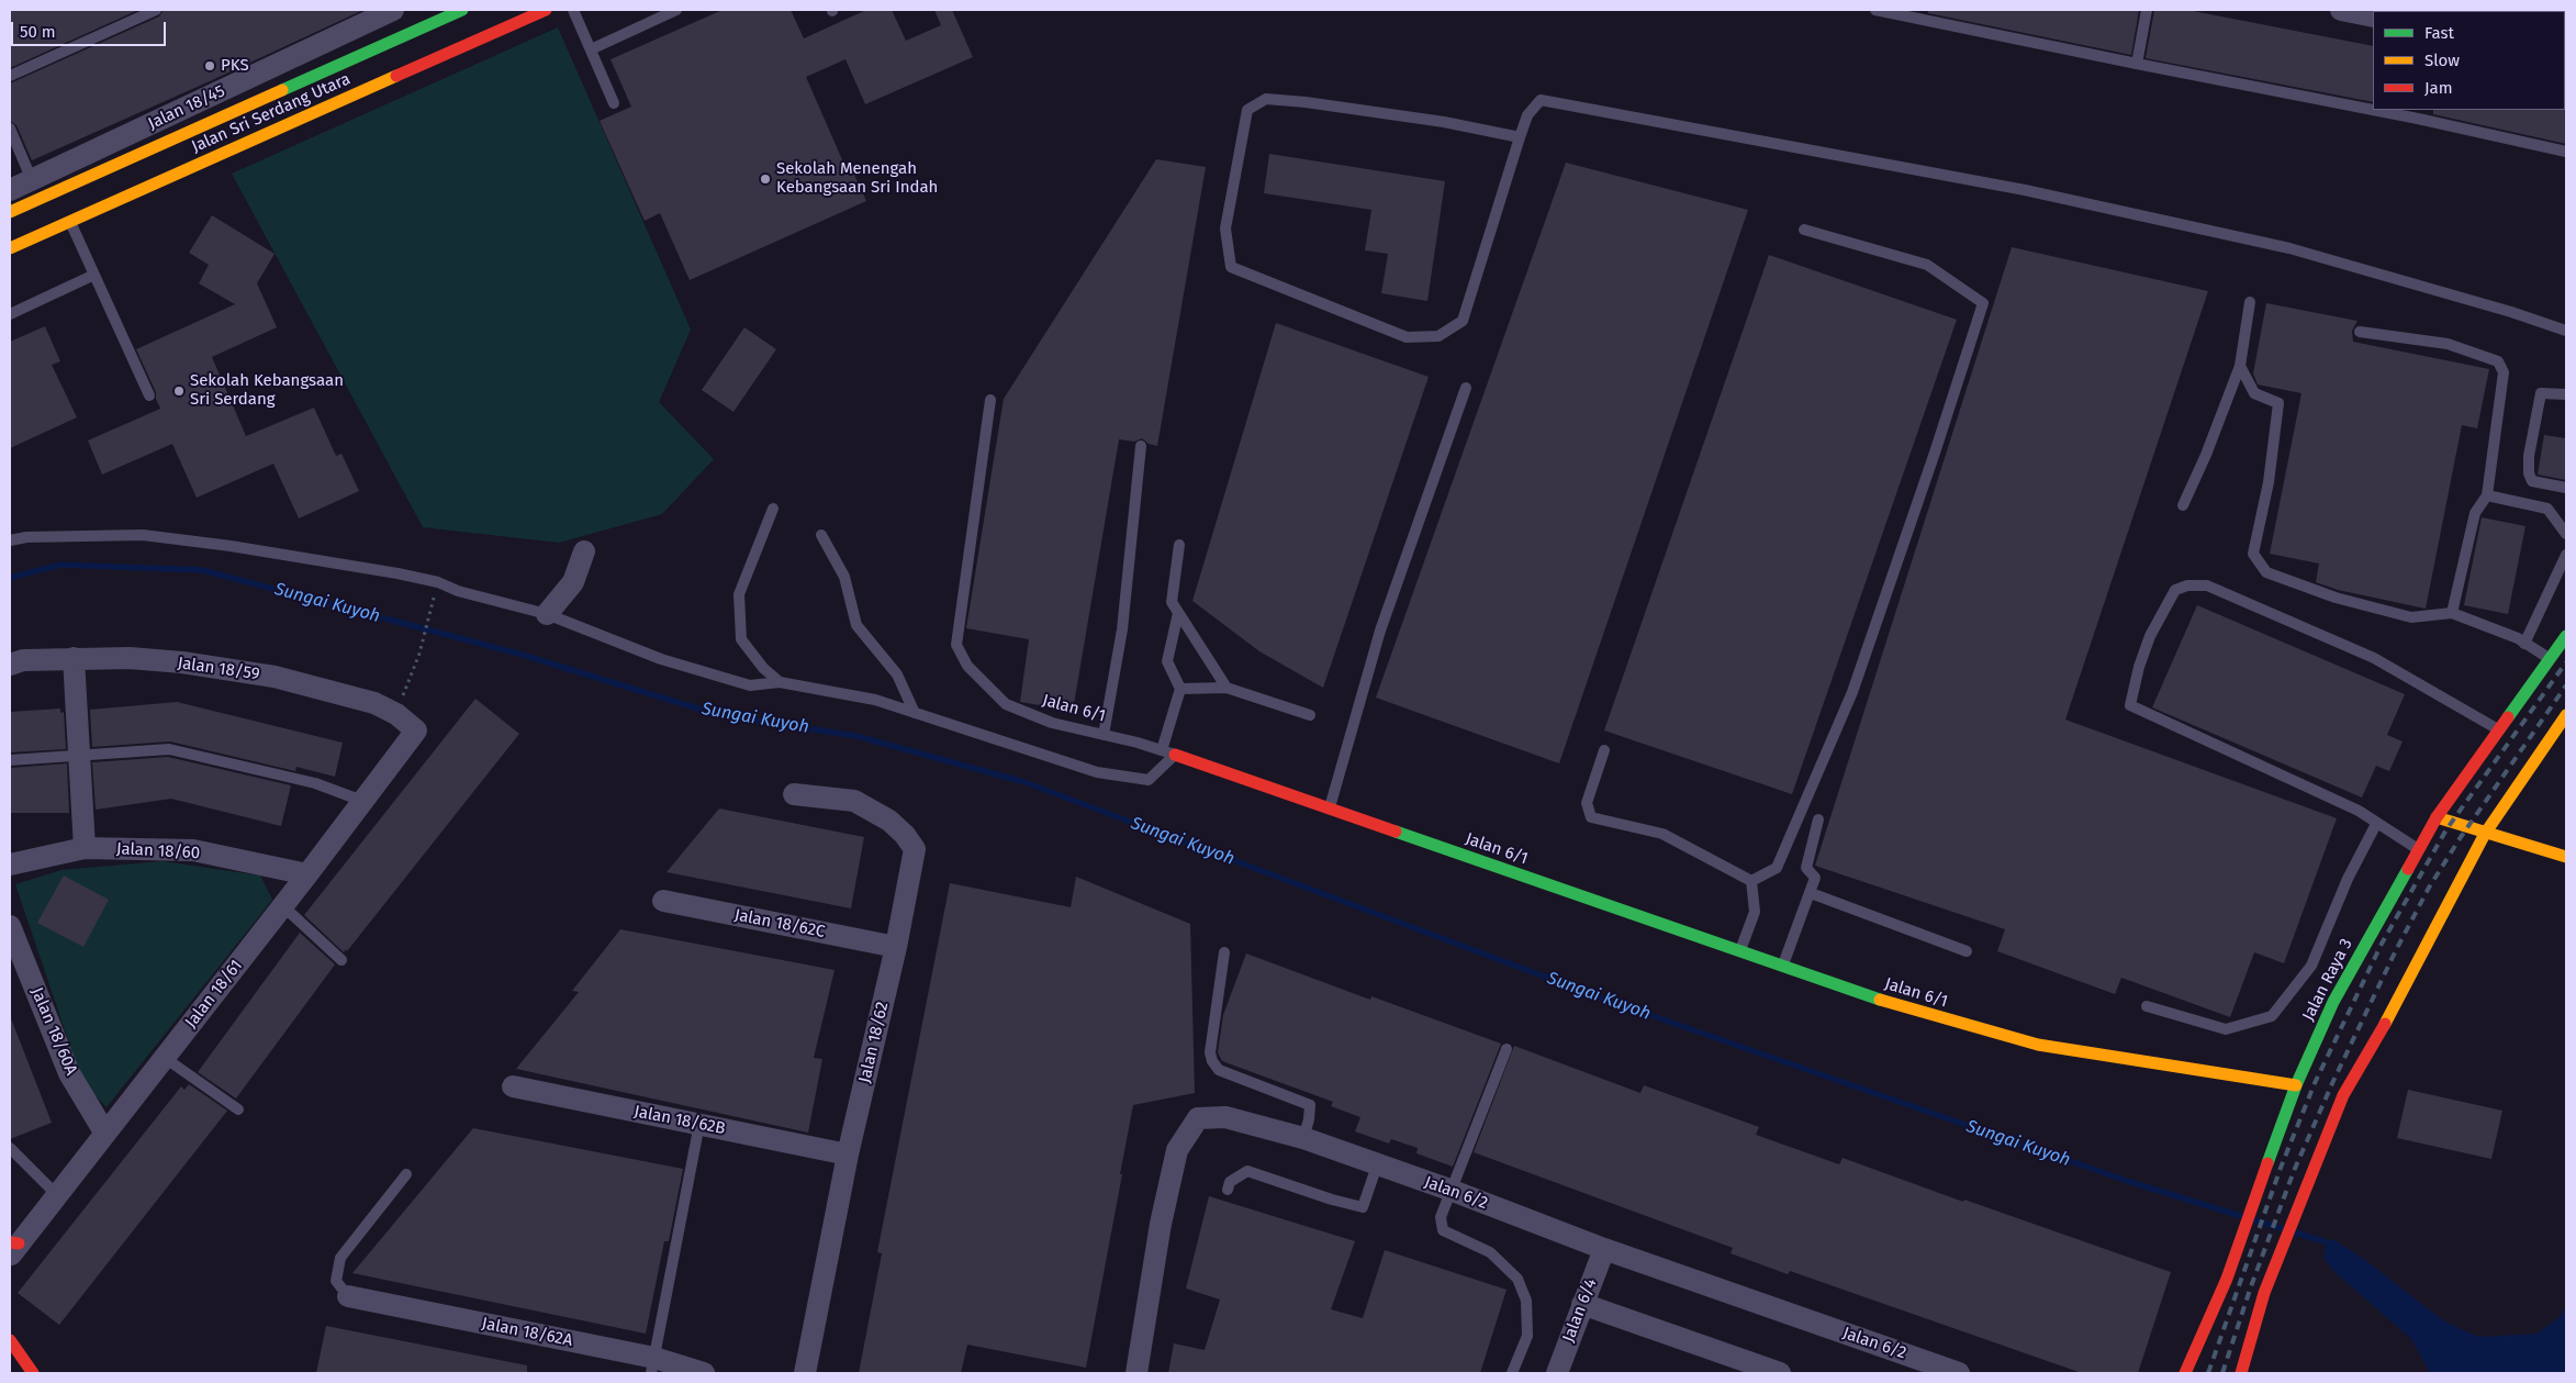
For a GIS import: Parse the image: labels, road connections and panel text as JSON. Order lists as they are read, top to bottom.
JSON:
{
  "streets": {
    "street": [
      "Jalan 18/45",
      "Jalan Sri Serdang Utara",
      "Jalan 18/59",
      "Jalan 6/1",
      "Jalan 18/60",
      "Jalan 18/62C",
      "Jalan Raya 3",
      "Jalan 18/61",
      "Jalan 18/60A",
      "Jalan 18/62",
      "Jalan 18/62B",
      "Jalan 6/2",
      "Jalan 6/4",
      "Jalan 18/62A"
    ]
  },
  "crossings": [
    ["Jalan 18/59", "Jalan 18/61"],
    ["Jalan 6/1", "Jalan Raya 3"],
    ["Jalan 18/60", "Jalan 18/61"],
    ["Jalan 18/62C", "Jalan 18/62"],
    ["Jalan 18/61", "Jalan 18/60A"],
    ["Jalan 18/62", "Jalan 18/62B"],
    ["Jalan 6/2", "Jalan 6/4"]
  ],
  "water": ["Sungai Kuyoh"],
  "places": ["PKS", "Sekolah Menengah Kebangsaan Sri Indah", "Sekolah Kebangsaan Sri Serdang"],
  "legend": ["Fast", "Slow", "Jam"],
  "scale_bar": "50 m"
}
